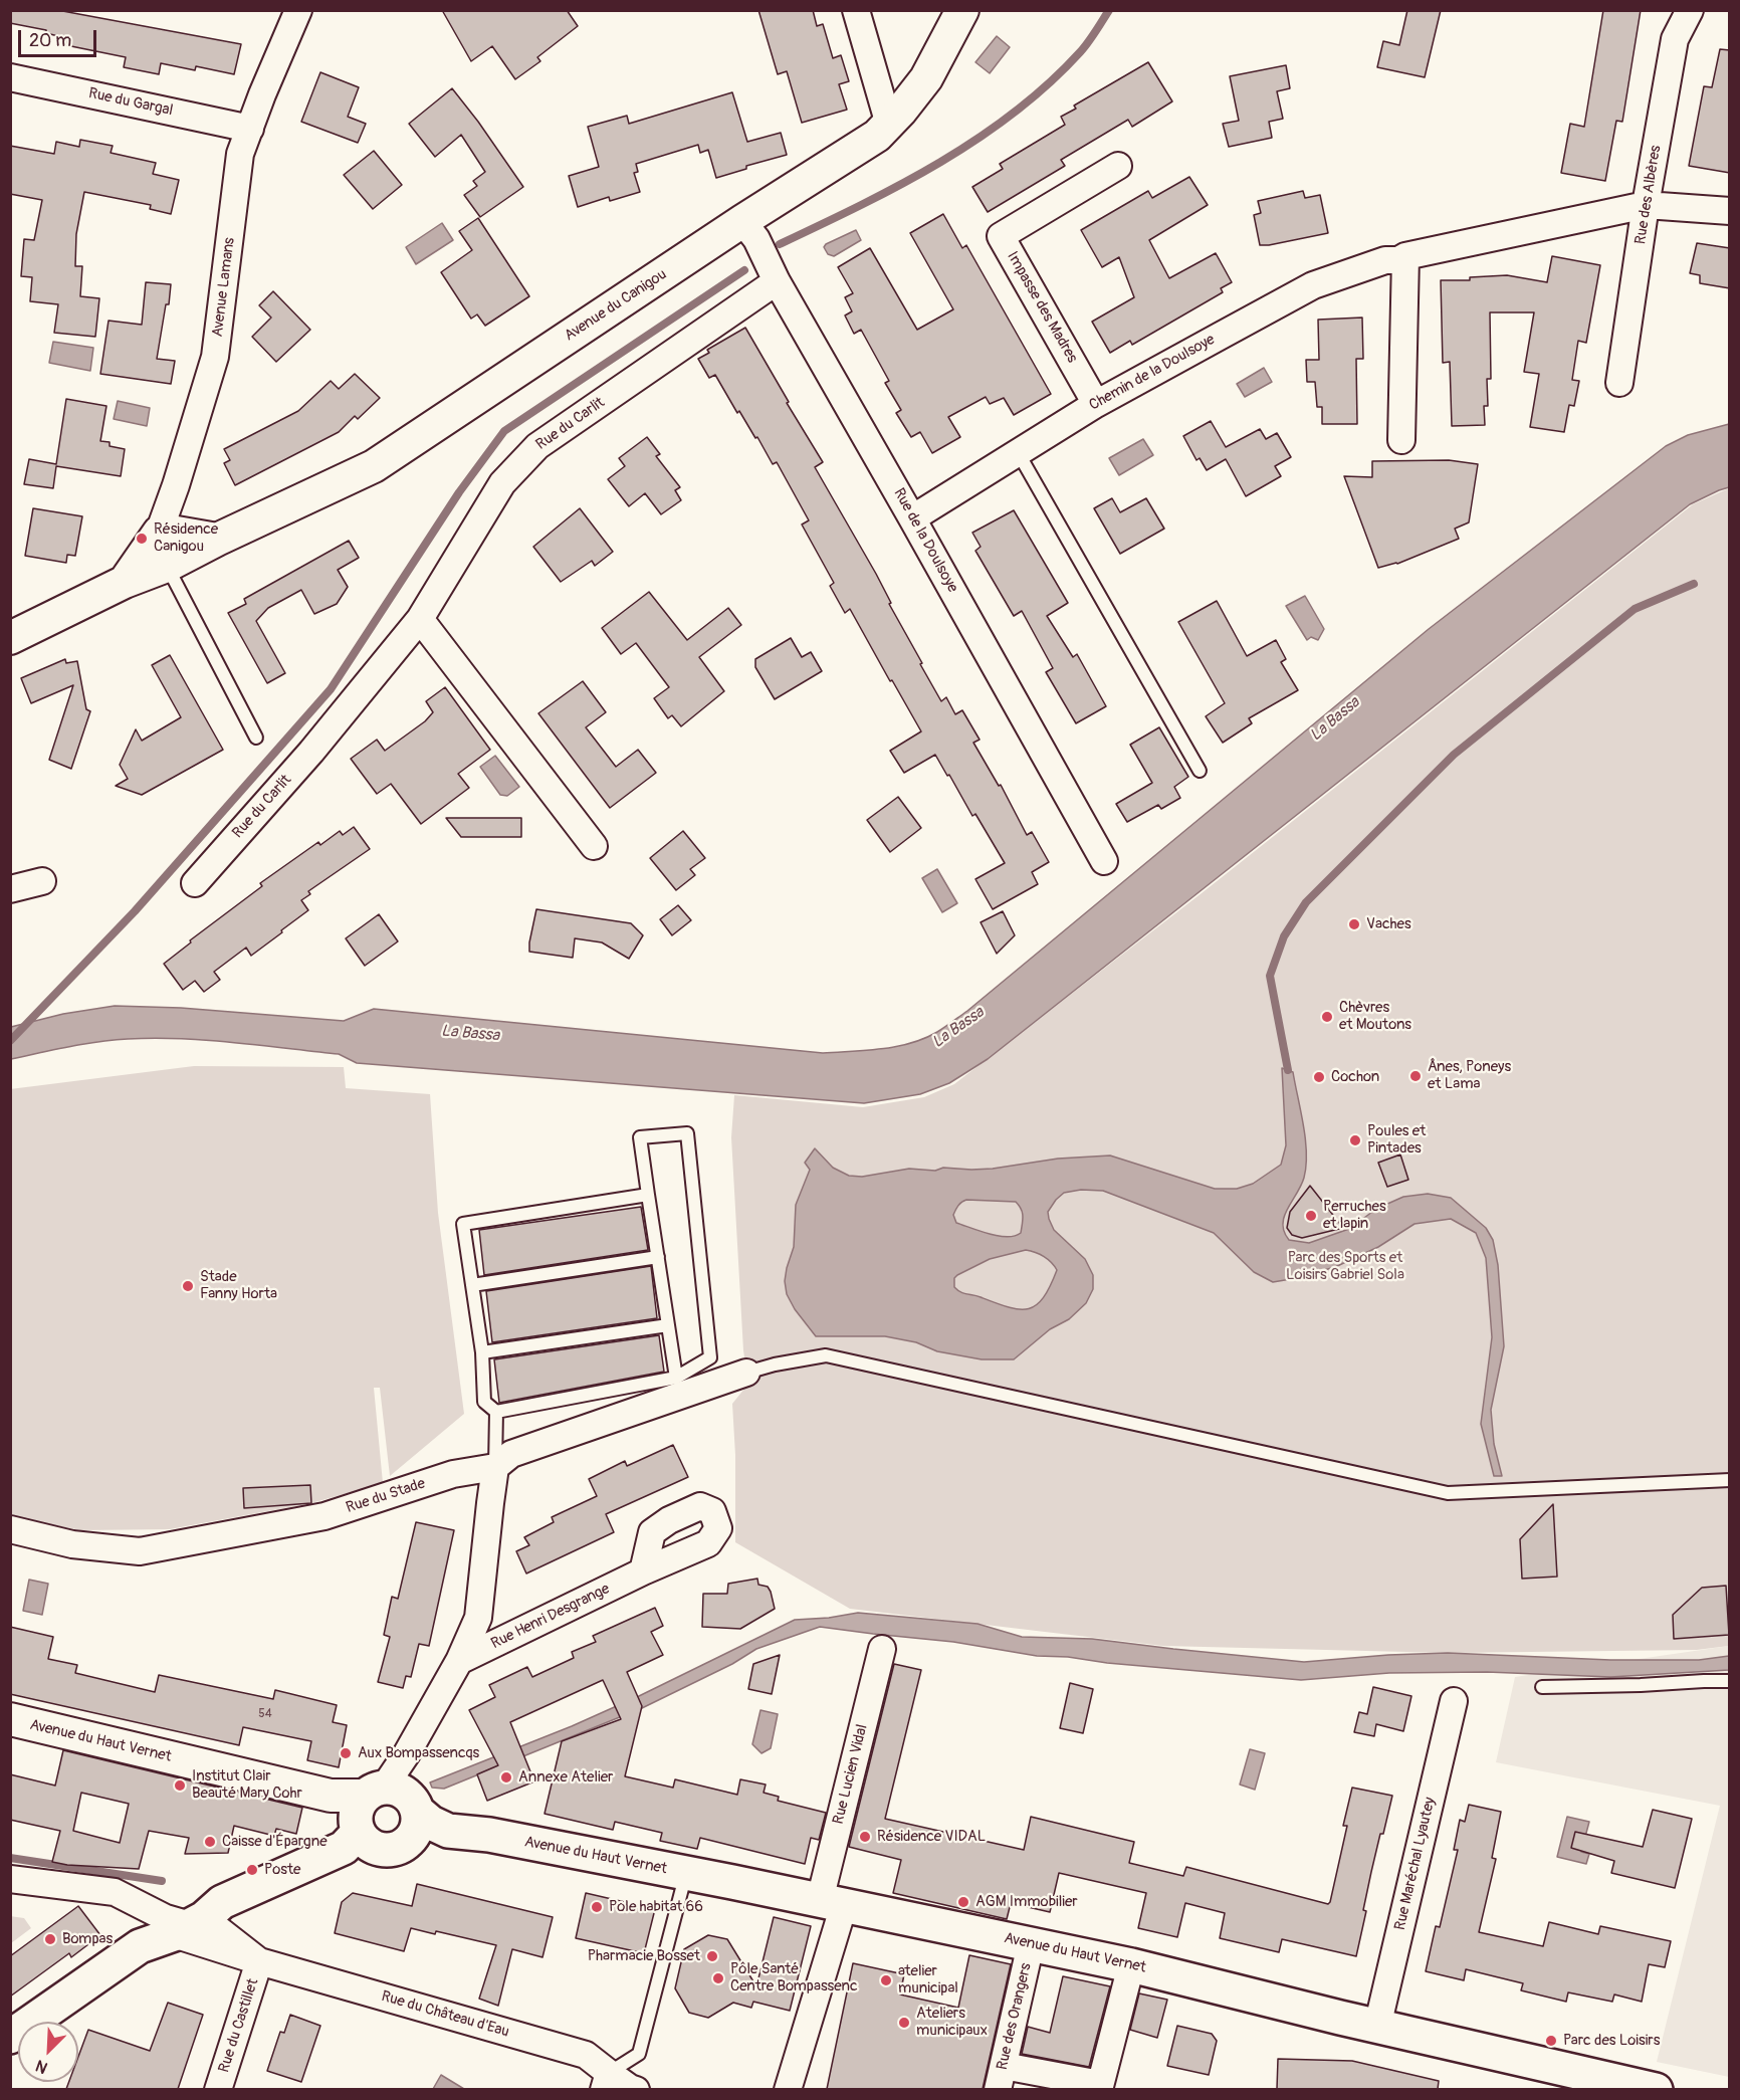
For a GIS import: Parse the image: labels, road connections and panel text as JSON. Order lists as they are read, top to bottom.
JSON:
{
  "streets": {
    "main road": ["Avenue du Haut Vernet"],
    "street": [
      "Rue du Gargal",
      "Rue des Albères",
      "Avenue Lamans",
      "Avenue du Canigou",
      "Impasse des Madres",
      "Chemin de la Doulsoye",
      "Rue du Carlit",
      "Rue de la Doulsoye",
      "Rue du Stade",
      "Rue Henri Desgrange",
      "Rue Lucien Vidal",
      "Rue Maréchal Lyautey",
      "Rue du Château d'Eau",
      "Rue des Orangers",
      "Rue du Castillet"
    ]
  },
  "crossings": [
    ["Rue du Gargal", "Avenue Lamans"],
    ["Rue des Albères", "Chemin de la Doulsoye"],
    ["Avenue Lamans", "Avenue du Canigou"],
    ["Avenue du Canigou", "Rue de la Doulsoye"],
    ["Impasse des Madres", "Chemin de la Doulsoye"],
    ["Chemin de la Doulsoye", "Rue de la Doulsoye"],
    ["Rue du Carlit", "Rue de la Doulsoye"],
    ["Avenue du Haut Vernet", "Rue Lucien Vidal"],
    ["Avenue du Haut Vernet", "Rue Maréchal Lyautey"],
    ["Avenue du Haut Vernet", "Rue des Orangers"],
    ["Rue du Château d'Eau", "Rue du Castillet"]
  ],
  "water": ["La Bassa"],
  "parks": ["Parc des Sports et Loisirs Gabriel Sola"],
  "places": [
    "Résidence Canigou",
    "Vaches",
    "Chèvres et Moutons",
    "Ânes, Poneys et Lama",
    "Cochon",
    "Poules et Pintades",
    "Perruches et lapin",
    "Stade Fanny Horta",
    "Aux Bompassencqs",
    "Annexe Atelier",
    "Institut Clair Beauté Mary Cohr",
    "Résidence VIDAL",
    "Caisse d'Épargne",
    "Poste",
    "AGM Immobilier",
    "Pole habitat 66",
    "Bompas",
    "Pharmacie Bosset",
    "Pôle Santé Centre Bompassenc",
    "atelier municipal",
    "Ateliers municipaux",
    "Parc des Loisirs"
  ],
  "house_numbers": ["54"],
  "scale_bar": "20 m",
  "north": "bottom left"
}
